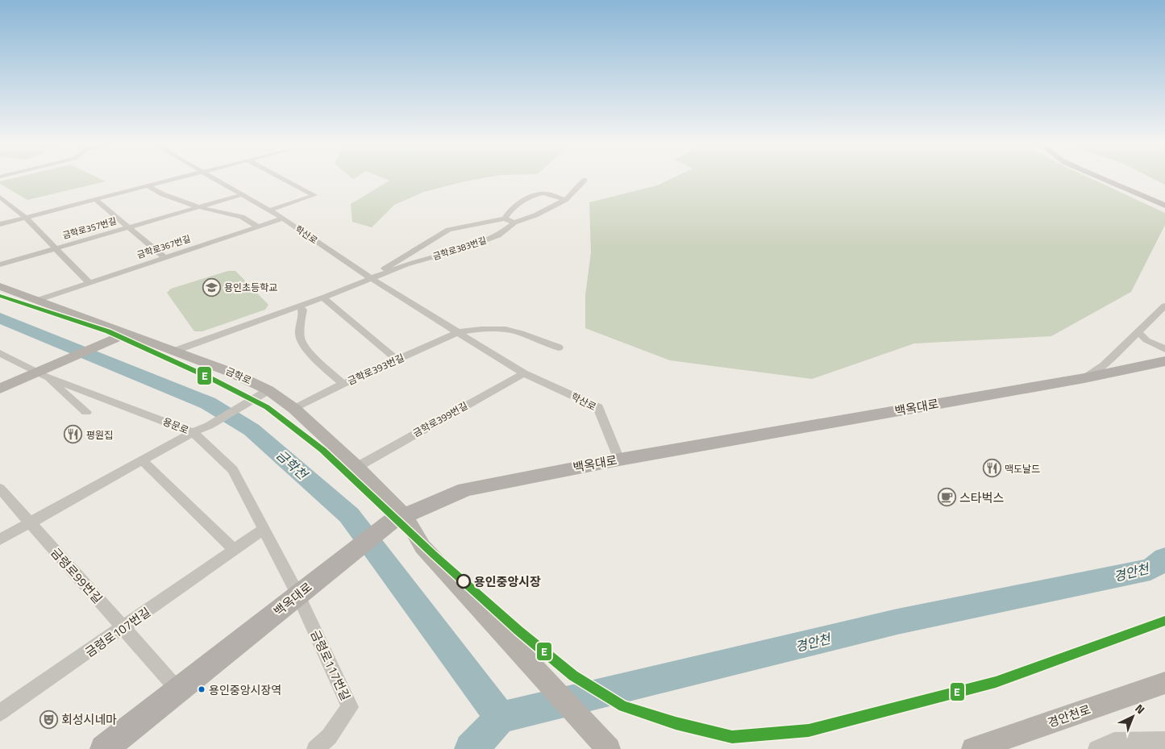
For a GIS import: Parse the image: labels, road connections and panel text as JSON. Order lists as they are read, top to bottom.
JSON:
{
  "streets": {
    "main road": ["금학로", "백옥대로", "경안천로"],
    "street": [
      "금학로357번길",
      "학산로",
      "금학로367번길",
      "금학로383번길",
      "금학로393번길",
      "금학로399번길",
      "용문로",
      "금령로99번길",
      "금령로107번길",
      "금령로117번길"
    ]
  },
  "crossings": [
    ["금학로357번길", "학산로"],
    ["금학로357번길", "금학로367번길"],
    ["학산로", "금학로367번길"],
    ["학산로", "금학로383번길"],
    ["학산로", "금학로393번길"],
    ["학산로", "백옥대로"],
    ["학산로", "금학로399번길"],
    ["금학로367번길", "금학로"],
    ["금학로383번길", "금학로"],
    ["금학로393번길", "금학로"],
    ["금학로", "백옥대로"],
    ["금학로", "금학로399번길"],
    ["백옥대로", "용문로"],
    ["백옥대로", "금령로99번길"],
    ["백옥대로", "금령로117번길"],
    ["용문로", "금령로107번길"],
    ["용문로", "금령로117번길"],
    ["금령로99번길", "금령로107번길"]
  ],
  "water": ["금학천", "경안천"],
  "places": {
    "school or university": ["용인초등학교"],
    "restaurant": ["평원집", "맥도날드"],
    "cafe": ["스타벅스"],
    "other": ["용인중앙시장", "용인중앙시장역"],
    "theatre": ["회성시네마"]
  },
  "lines": ["transit line E"],
  "north": "top right"
}
